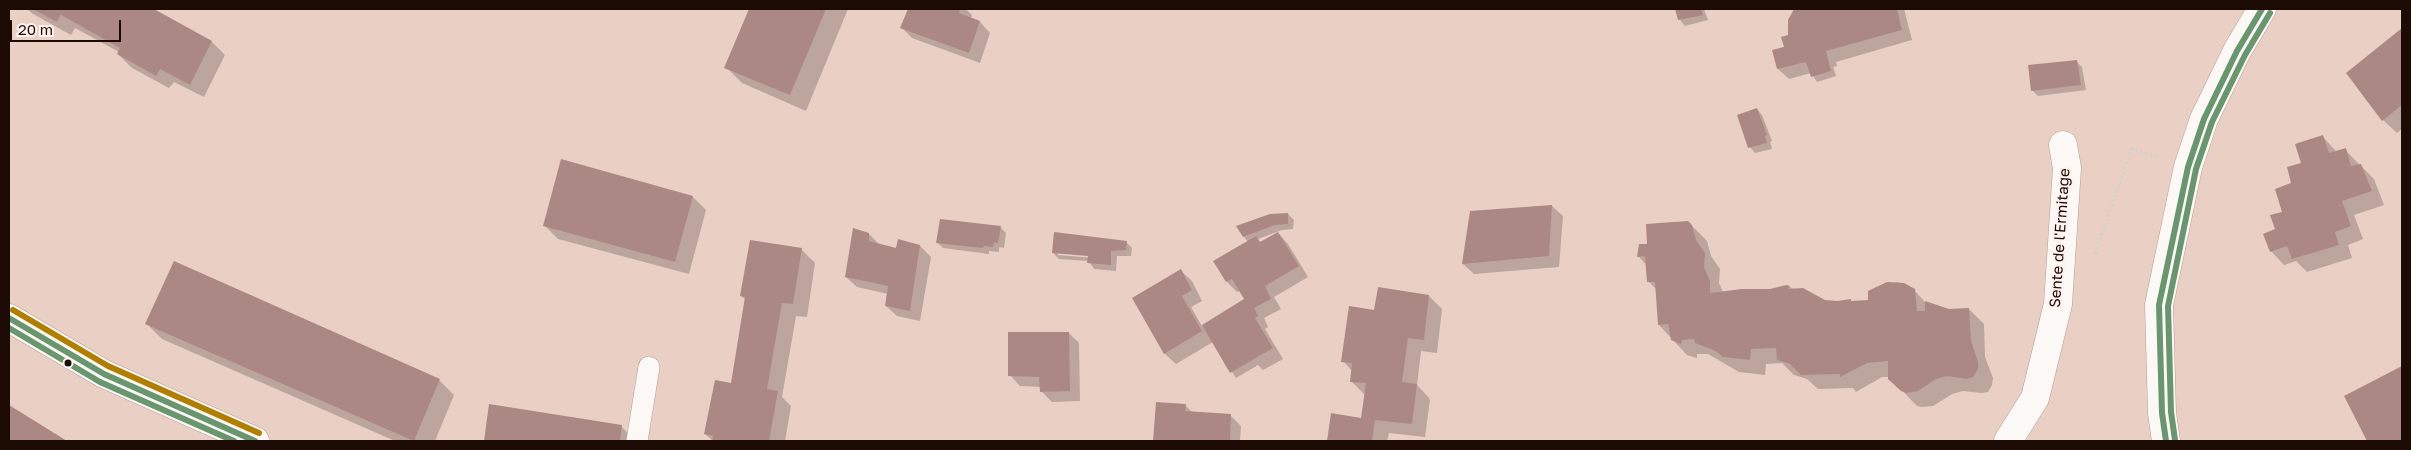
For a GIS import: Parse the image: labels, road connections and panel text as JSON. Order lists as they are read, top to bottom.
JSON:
{
  "streets": {
    "street": ["Sente de l'Ermitage"]
  },
  "scale_bar": "20 m"
}
